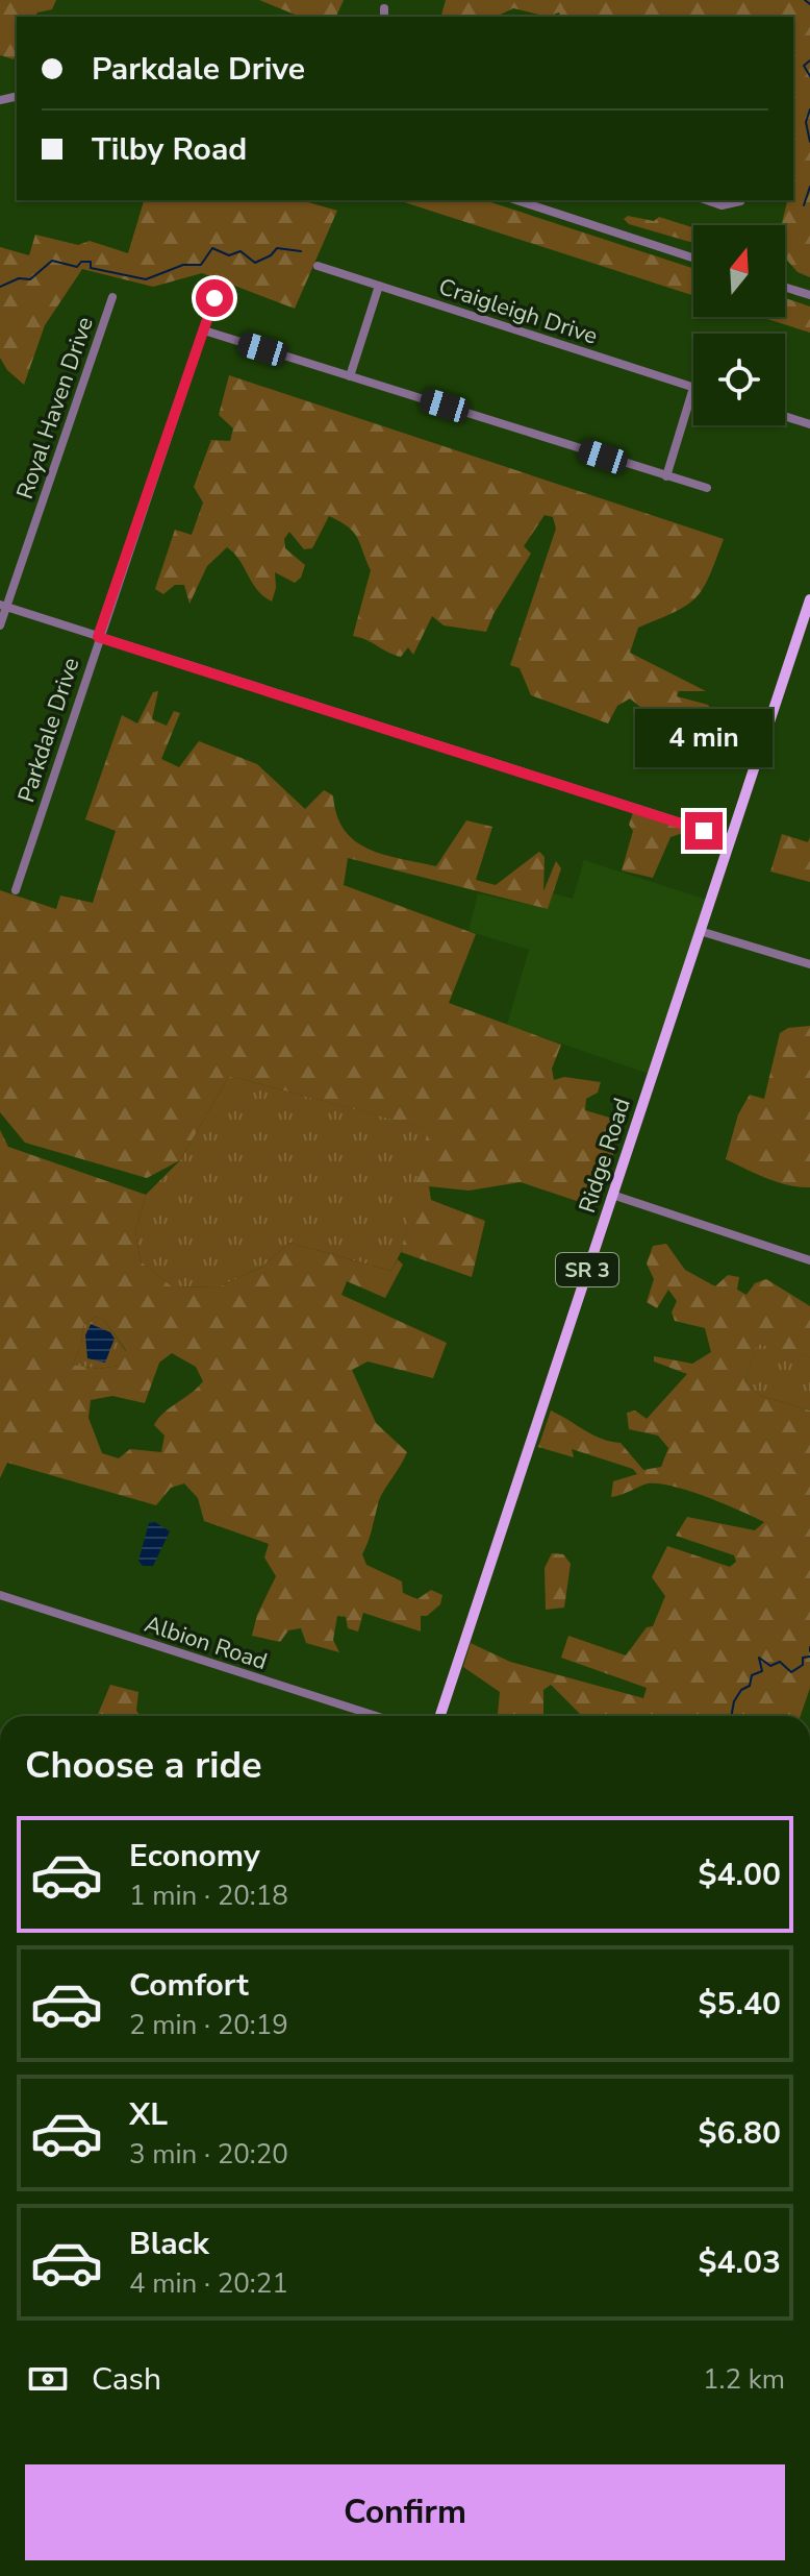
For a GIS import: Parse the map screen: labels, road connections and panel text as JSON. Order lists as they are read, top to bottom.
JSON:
{
  "streets": {
    "main road": ["Ridge Road", "SR 3"],
    "street": [
      "Craigleigh Drive",
      "Royal Haven Drive",
      "Parkdale Drive",
      "Albion Road"
    ]
  },
  "north": "top",
  "page": {
    "banner": ["Parkdale Drive", "Tilby Road"],
    "bubble": "4 min",
    "heading": "Choose a ride",
    "list": [
      {
        "name": "Economy",
        "note": "1 min · 20:18",
        "value": "$4.00"
      },
      {
        "name": "Comfort",
        "note": "2 min · 20:19",
        "value": "$5.40"
      },
      {
        "name": "XL",
        "note": "3 min · 20:20",
        "value": "$6.80"
      },
      {
        "name": "Black",
        "note": "4 min · 20:21",
        "value": "$4.03"
      }
    ],
    "pay": ["Cash", "1.2 km"],
    "buttons": "Confirm"
  }
}
